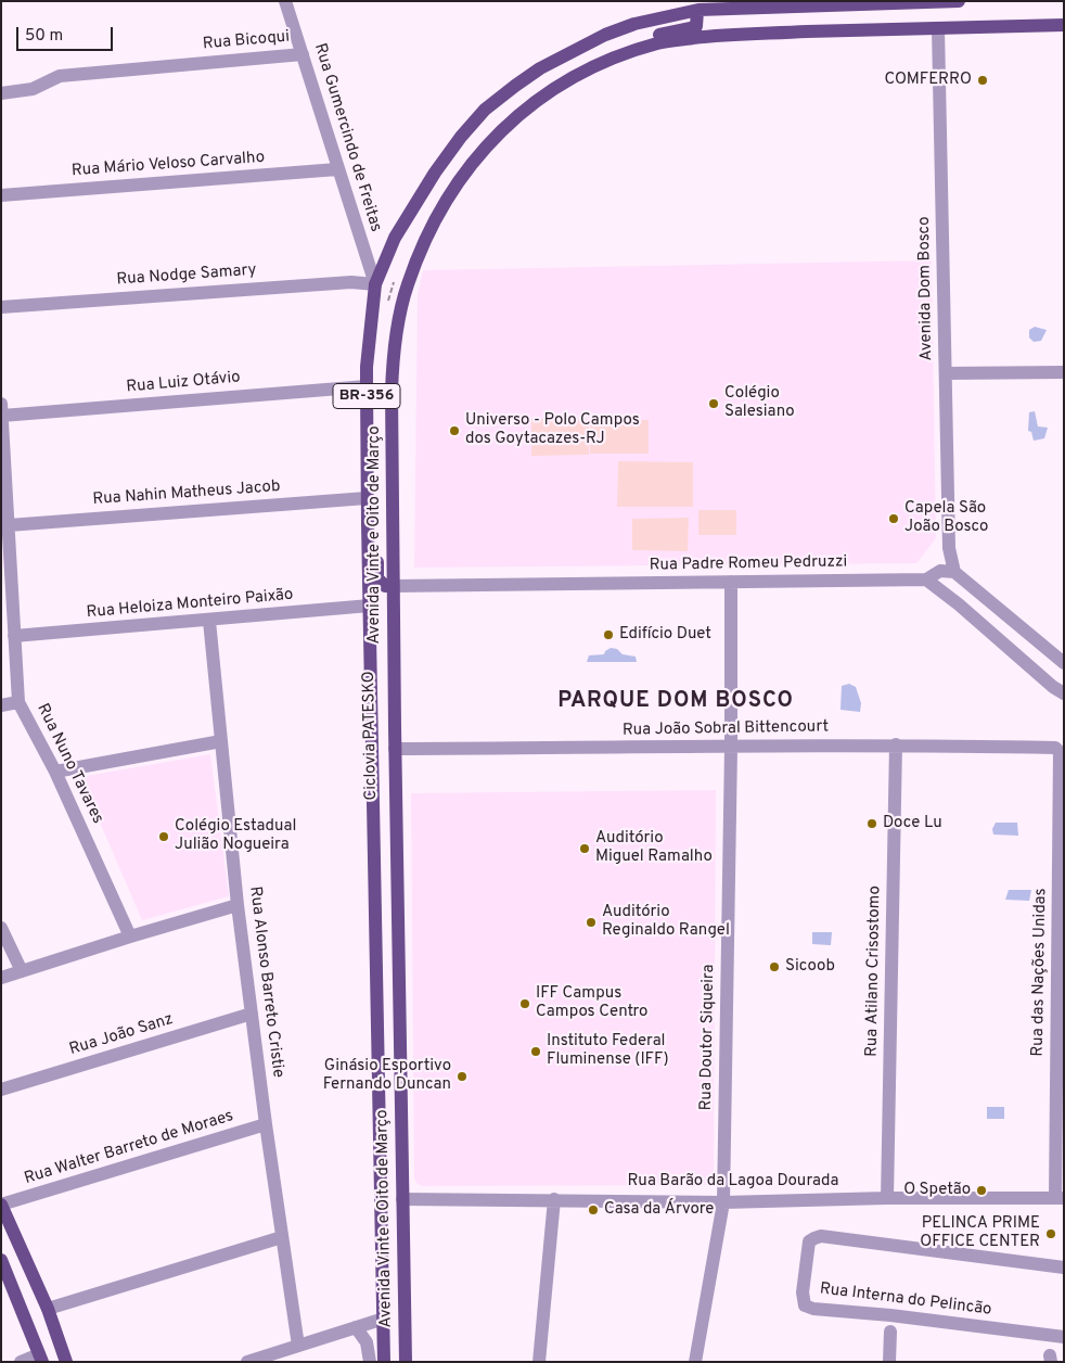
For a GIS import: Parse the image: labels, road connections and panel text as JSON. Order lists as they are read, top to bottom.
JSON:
{
  "streets": {
    "main road": ["BR-356", "Avenida Vinte e Oito de Março"],
    "street": [
      "Rua Bicoqui",
      "Rua Gumercindo de Freitas",
      "Rua Mário Veloso Carvalho",
      "Rua Nodge Samary",
      "Avenida Dom Bosco",
      "Rua Luiz Otávio",
      "Rua Nahin Matheus Jacob",
      "Rua Padre Romeu Pedruzzi",
      "Rua Heloiza Monteiro Paixão",
      "Rua João Sobral Bittencourt",
      "Rua Nuno Tavares",
      "Rua Atilano Crisostomo",
      "Rua das Nações Unidas",
      "Rua Alonso Barreto Cristie",
      "Rua João Sanz",
      "Rua Doutor Siqueira",
      "Rua Walter Barreto de Moraes",
      "Rua Barão da Lagoa Dourada",
      "Rua Interna do Pelincão"
    ]
  },
  "crossings": [
    ["Rua Bicoqui", "Rua Gumercindo de Freitas"],
    ["Rua Gumercindo de Freitas", "Rua Mário Veloso Carvalho"],
    ["Rua Gumercindo de Freitas", "Rua Nodge Samary"],
    ["Rua Gumercindo de Freitas", "Avenida Vinte e Oito de Março"],
    ["Rua Nodge Samary", "Avenida Vinte e Oito de Março"],
    ["Avenida Dom Bosco", "Avenida Vinte e Oito de Março"],
    ["Rua Luiz Otávio", "Avenida Vinte e Oito de Março"],
    ["Rua Luiz Otávio", "Rua Nuno Tavares"],
    ["Rua Nahin Matheus Jacob", "Avenida Vinte e Oito de Março"],
    ["Rua Nahin Matheus Jacob", "Rua Nuno Tavares"],
    ["Avenida Vinte e Oito de Março", "Rua Padre Romeu Pedruzzi"],
    ["Avenida Vinte e Oito de Março", "Rua Heloiza Monteiro Paixão"],
    ["Avenida Vinte e Oito de Março", "Rua João Sobral Bittencourt"],
    ["Avenida Vinte e Oito de Março", "Rua Barão da Lagoa Dourada"],
    ["Rua Padre Romeu Pedruzzi", "Rua Doutor Siqueira"],
    ["Rua Heloiza Monteiro Paixão", "Rua Nuno Tavares"],
    ["Rua Heloiza Monteiro Paixão", "Rua Alonso Barreto Cristie"],
    ["Rua João Sobral Bittencourt", "Rua Atilano Crisostomo"],
    ["Rua João Sobral Bittencourt", "Rua das Nações Unidas"],
    ["Rua João Sobral Bittencourt", "Rua Doutor Siqueira"],
    ["Rua Atilano Crisostomo", "Rua Barão da Lagoa Dourada"],
    ["Rua das Nações Unidas", "Rua Barão da Lagoa Dourada"],
    ["Rua Alonso Barreto Cristie", "Rua João Sanz"],
    ["Rua Alonso Barreto Cristie", "Rua Walter Barreto de Moraes"],
    ["Rua Doutor Siqueira", "Rua Barão da Lagoa Dourada"]
  ],
  "districts": ["PARQUE DOM BOSCO"],
  "places": [
    "COMFERRO",
    "Colégio Salesiano",
    "Universo - Polo Campos dos Goytacazes-RJ",
    "Capela São João Bosco",
    "Edifício Duet",
    "Doce Lu",
    "Colégio Estadual Julião Nogueira",
    "Auditório Miguel Ramalho",
    "Auditório Reginaldo Rangel",
    "Sicoob",
    "IFF Campus Campos Centro",
    "Instituto Federal Fluminense (IFF)",
    "Ginásio Esportivo Fernando Duncan",
    "O Spetão",
    "Casa da Árvore",
    "PELINCA PRIME OFFICE CENTER"
  ],
  "scale_bar": "50 m"
}
